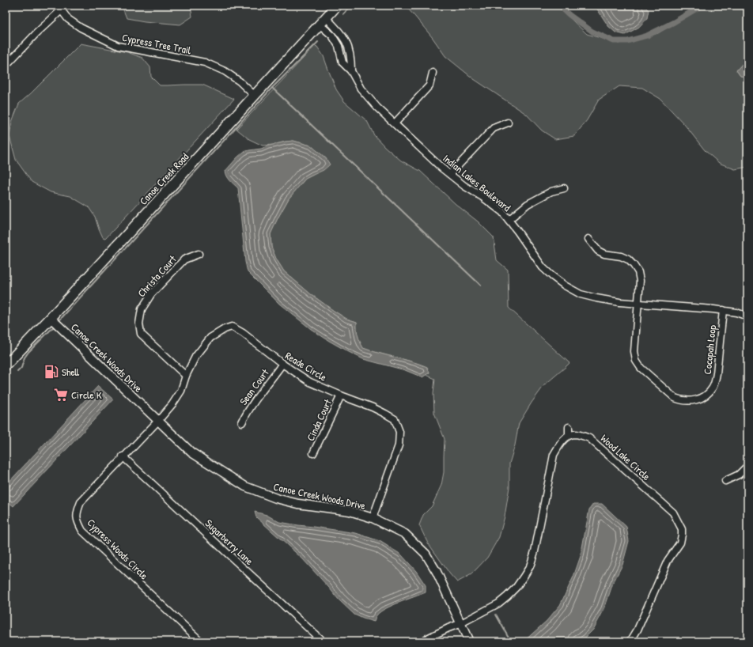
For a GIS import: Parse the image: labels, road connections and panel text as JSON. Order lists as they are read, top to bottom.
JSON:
{
  "streets": {
    "main road": ["Canoe Creek Road"],
    "street": [
      "Cypress Tree Trail",
      "Indian Lakes Boulevard",
      "Christa Court",
      "Cocopah Loop",
      "Canoe Creek Woods Drive",
      "Reade Circle",
      "Sean Court",
      "Cinda Court",
      "Wood Lake Circle",
      "Sugarberry Lane",
      "Cypress Woods Circle"
    ]
  },
  "crossings": [
    ["Cypress Tree Trail", "Canoe Creek Road"],
    ["Canoe Creek Road", "Indian Lakes Boulevard"],
    ["Canoe Creek Road", "Canoe Creek Woods Drive"],
    ["Indian Lakes Boulevard", "Cocopah Loop"],
    ["Christa Court", "Reade Circle"],
    ["Canoe Creek Woods Drive", "Reade Circle"],
    ["Canoe Creek Woods Drive", "Cypress Woods Circle"],
    ["Reade Circle", "Sean Court"],
    ["Reade Circle", "Cinda Court"],
    ["Reade Circle", "Cypress Woods Circle"],
    ["Sugarberry Lane", "Cypress Woods Circle"]
  ],
  "places": {
    "fuel station": ["Shell"],
    "supermarket": ["Circle K"]
  }
}
